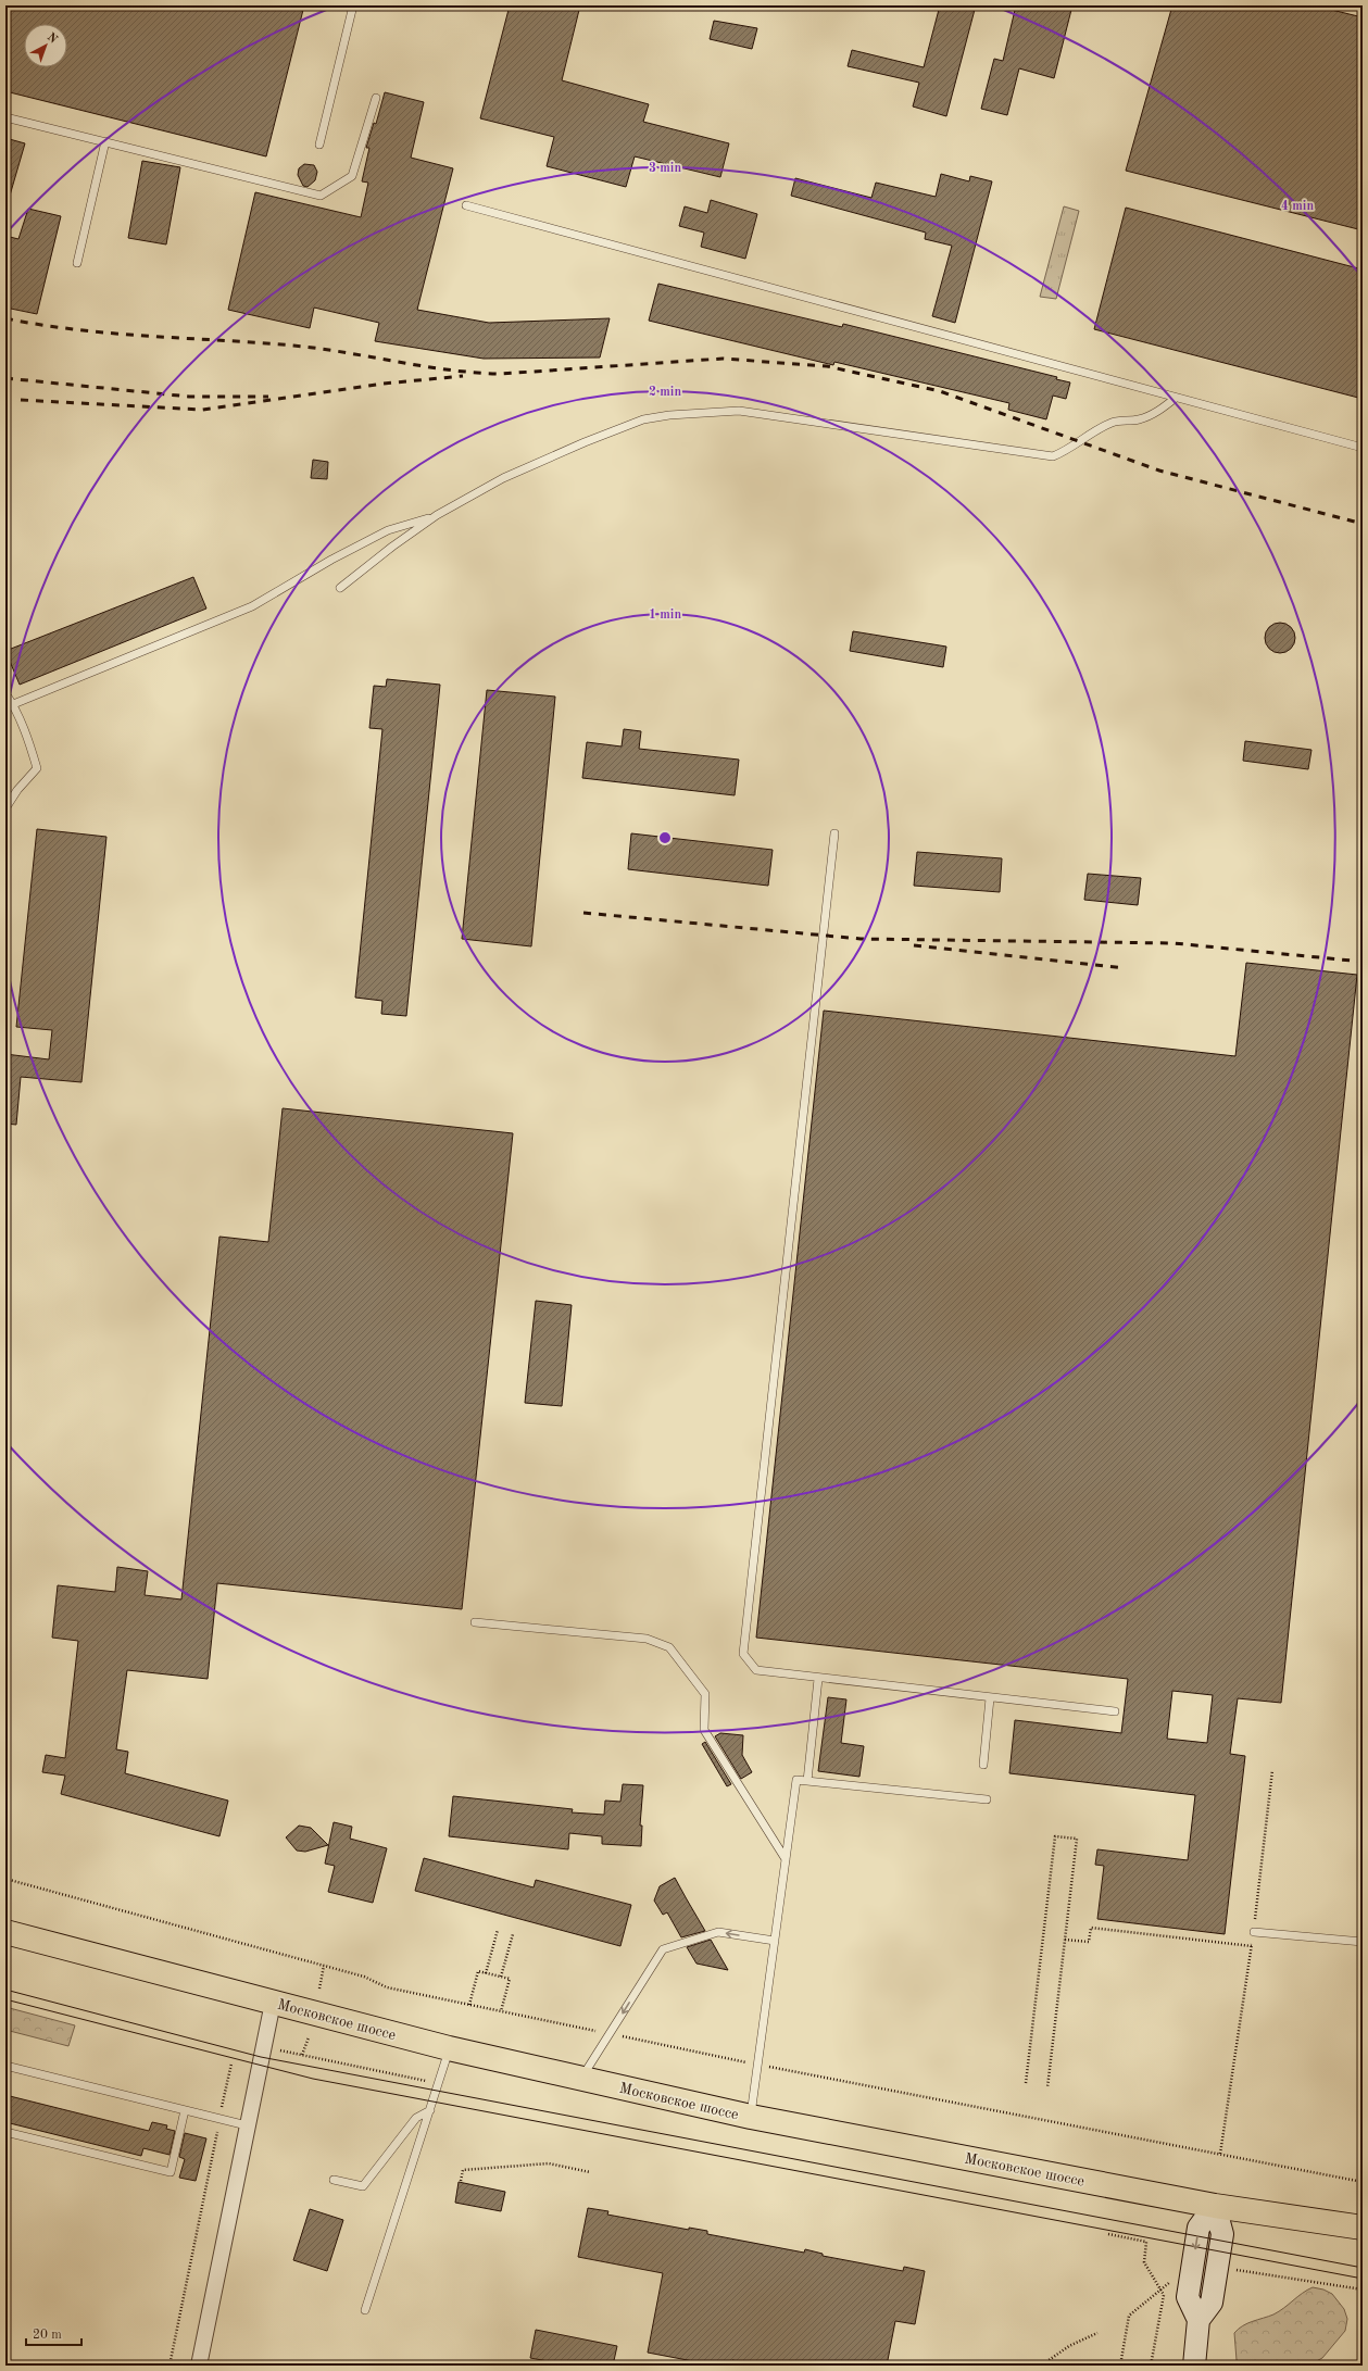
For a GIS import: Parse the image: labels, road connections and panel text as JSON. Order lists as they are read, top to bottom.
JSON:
{
  "streets": {
    "main road": ["Московское шоссе"]
  },
  "scale_bar": "20 m",
  "north": "top right",
  "rings": [
    "3 min",
    "4 min",
    "2 min",
    "1 min"
  ]
}
